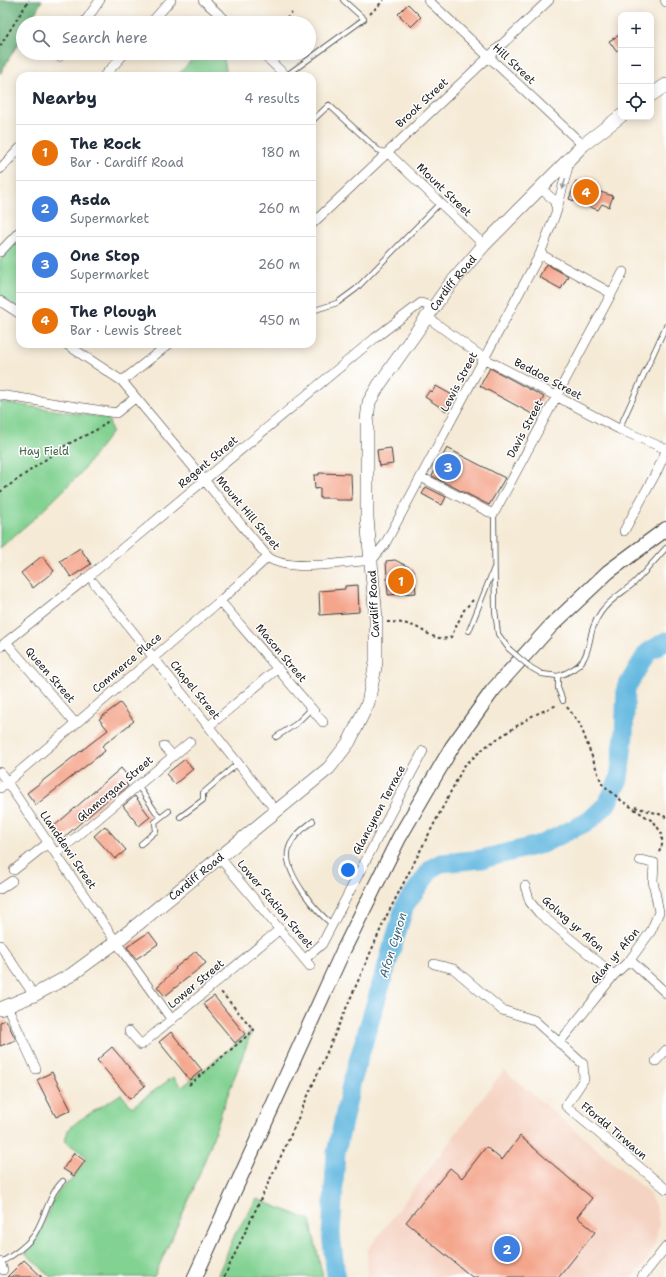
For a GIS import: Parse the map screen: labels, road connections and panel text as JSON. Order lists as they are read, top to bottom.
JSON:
{
  "streets": {
    "main road": ["Cardiff Road"],
    "street": [
      "Hill Street",
      "Brook Street",
      "Mount Street",
      "Beddoe Street",
      "Lewis Street",
      "Davis Street",
      "Regent Street",
      "Mount Hill Street",
      "Mason Street",
      "Commerce Place",
      "Queen Street",
      "Chapel Street",
      "Glamorgan Street",
      "Glancynon Terrace",
      "Llanddewi Street",
      "Lower Station Street",
      "Golwg yr Afon",
      "Glan yr Afon",
      "Lower Street",
      "Ffordd Tirwaun"
    ]
  },
  "crossings": [
    ["Hill Street", "Brook Street"],
    ["Hill Street", "Cardiff Road"],
    ["Brook Street", "Mount Street"],
    ["Mount Street", "Cardiff Road"],
    ["Cardiff Road", "Beddoe Street"],
    ["Cardiff Road", "Lewis Street"],
    ["Cardiff Road", "Regent Street"],
    ["Cardiff Road", "Mount Hill Street"],
    ["Cardiff Road", "Chapel Street"],
    ["Cardiff Road", "Llanddewi Street"],
    ["Cardiff Road", "Lower Station Street"],
    ["Beddoe Street", "Lewis Street"],
    ["Beddoe Street", "Davis Street"],
    ["Beddoe Street", "Regent Street"],
    ["Lewis Street", "Mount Hill Street"],
    ["Regent Street", "Mount Hill Street"],
    ["Regent Street", "Queen Street"],
    ["Mount Hill Street", "Commerce Place"],
    ["Mason Street", "Commerce Place"],
    ["Commerce Place", "Queen Street"],
    ["Commerce Place", "Chapel Street"],
    ["Commerce Place", "Llanddewi Street"],
    ["Glamorgan Street", "Llanddewi Street"],
    ["Glancynon Terrace", "Lower Station Street"],
    ["Llanddewi Street", "Lower Street"],
    ["Lower Station Street", "Lower Street"],
    ["Golwg yr Afon", "Glan yr Afon"],
    ["Glan yr Afon", "Ffordd Tirwaun"]
  ],
  "water": ["Afon Cynon"],
  "parks": ["Hay Field"],
  "page": {
    "map_buttons": ["+", "−"],
    "search": "Search here",
    "heading": ["Nearby", "4 results"],
    "list": [
      {
        "mark": "1",
        "name": "The Rock",
        "note": "Bar · Cardiff Road",
        "value": "180 m"
      },
      {
        "mark": "2",
        "name": "Asda",
        "note": "Supermarket",
        "value": "260 m"
      },
      {
        "mark": "3",
        "name": "One Stop",
        "note": "Supermarket",
        "value": "260 m"
      },
      {
        "mark": "4",
        "name": "The Plough",
        "note": "Bar · Lewis Street",
        "value": "450 m"
      }
    ],
    "pins": [
      "4",
      "3",
      "1",
      "2"
    ]
  }
}
